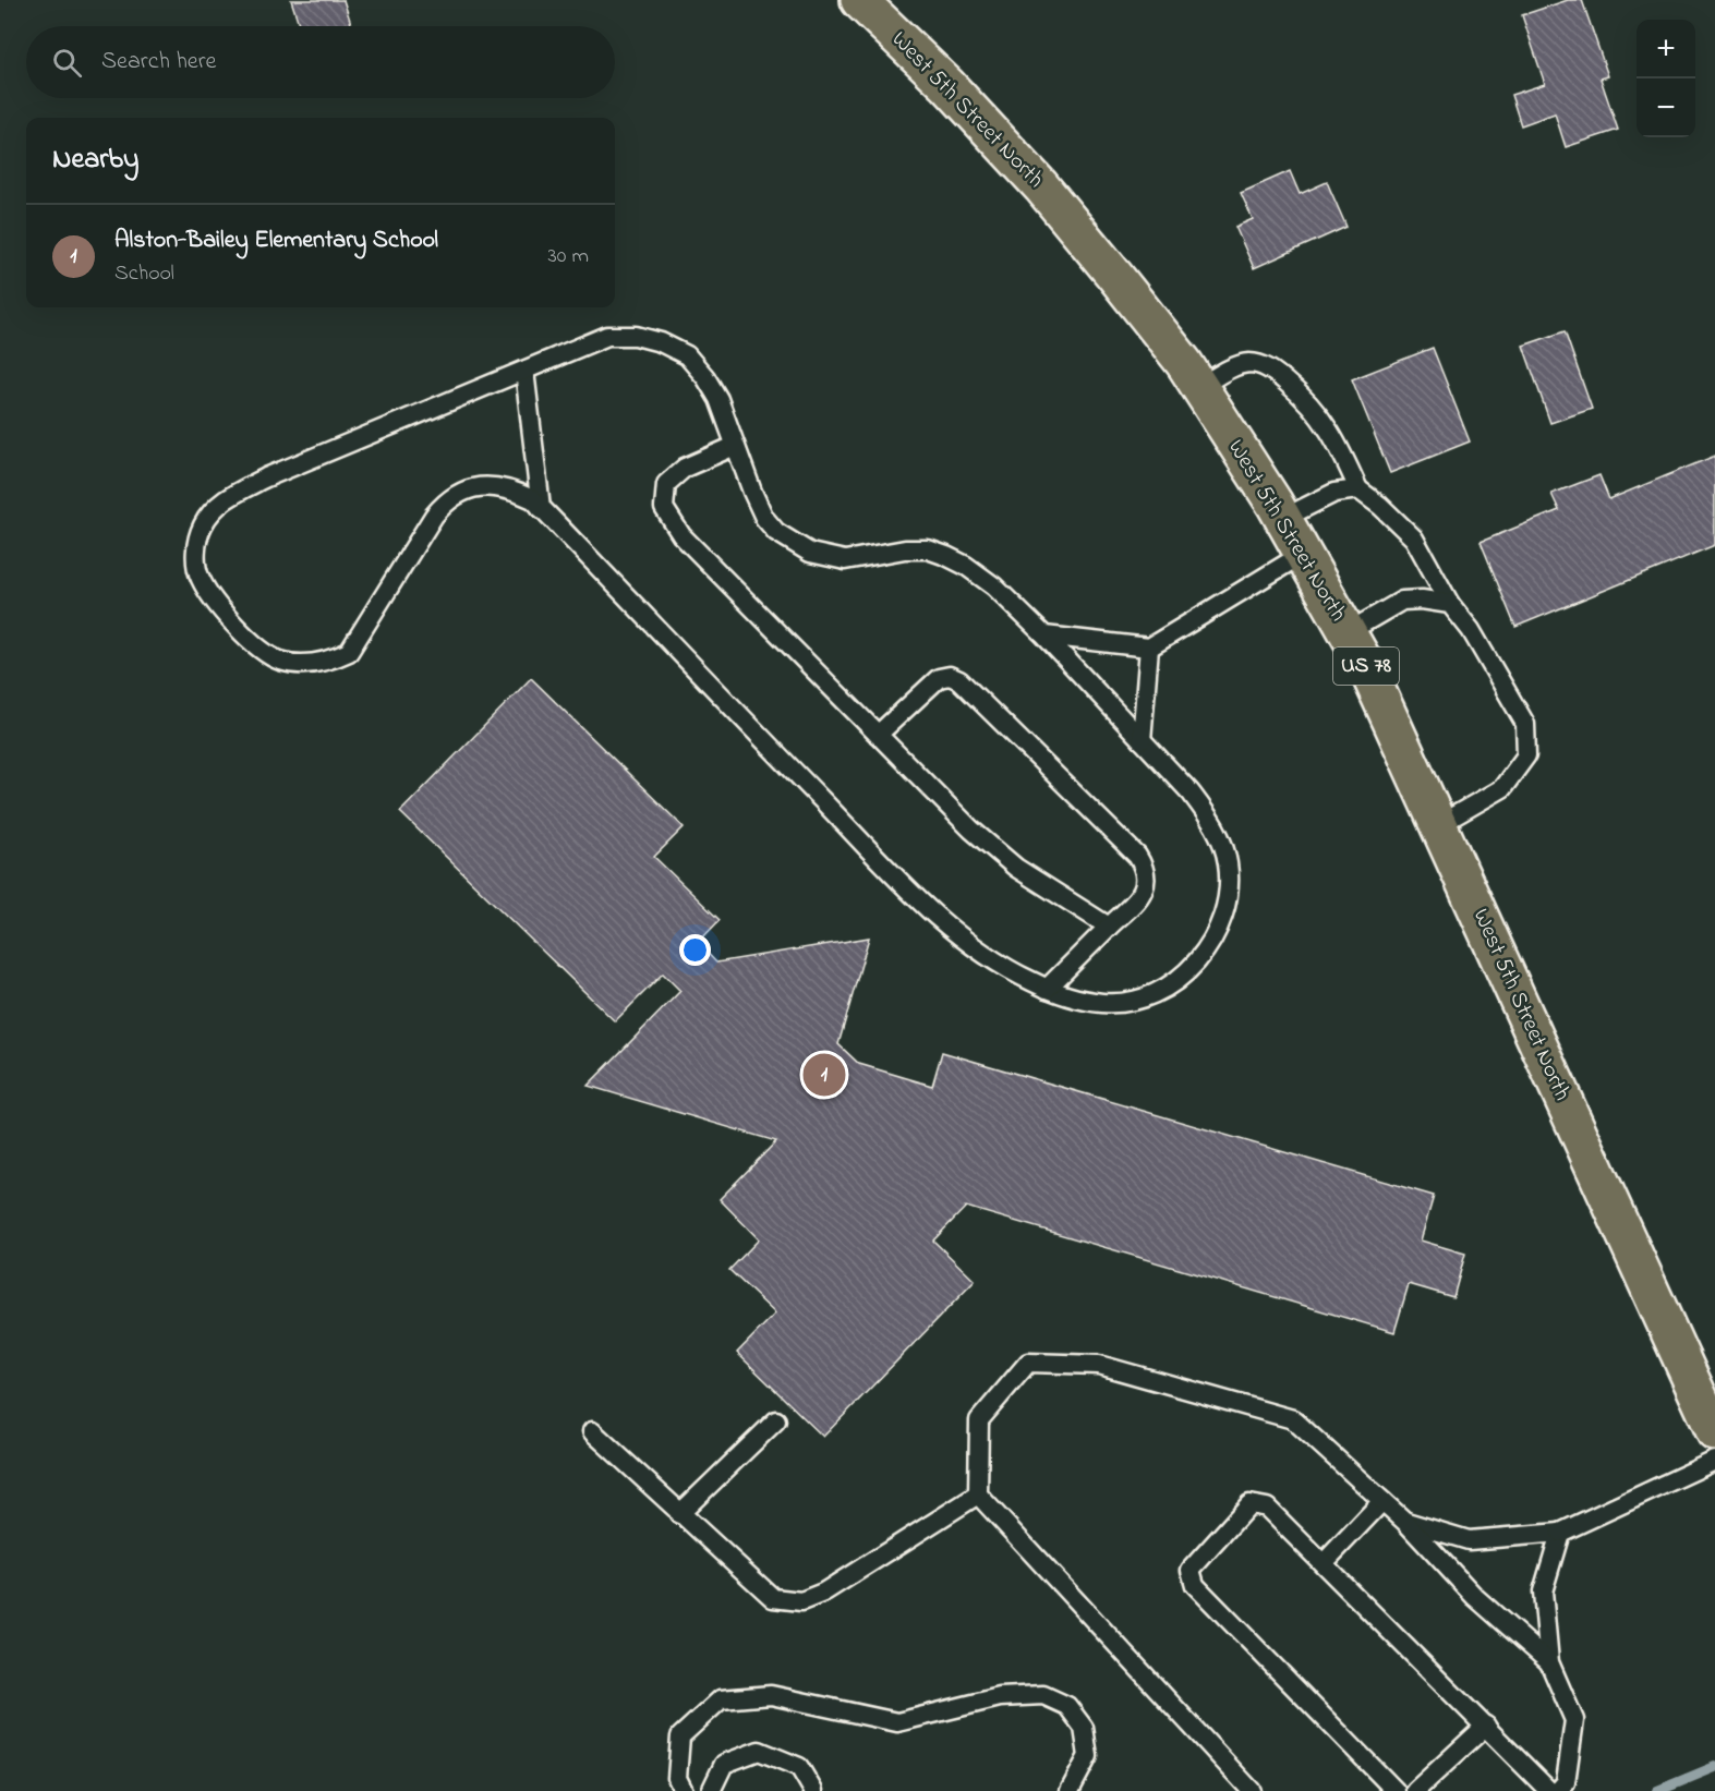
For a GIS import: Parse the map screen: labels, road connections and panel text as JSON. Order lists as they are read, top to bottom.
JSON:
{
  "streets": {
    "main road": ["West 5th Street North", "US 78"]
  },
  "page": {
    "map_buttons": ["+", "−"],
    "search": "Search here",
    "heading": "Nearby",
    "list": [
      {
        "mark": "1",
        "name": "Alston-Bailey Elementary School",
        "note": "School",
        "value": "30 m"
      }
    ],
    "pins": "1"
  }
}
